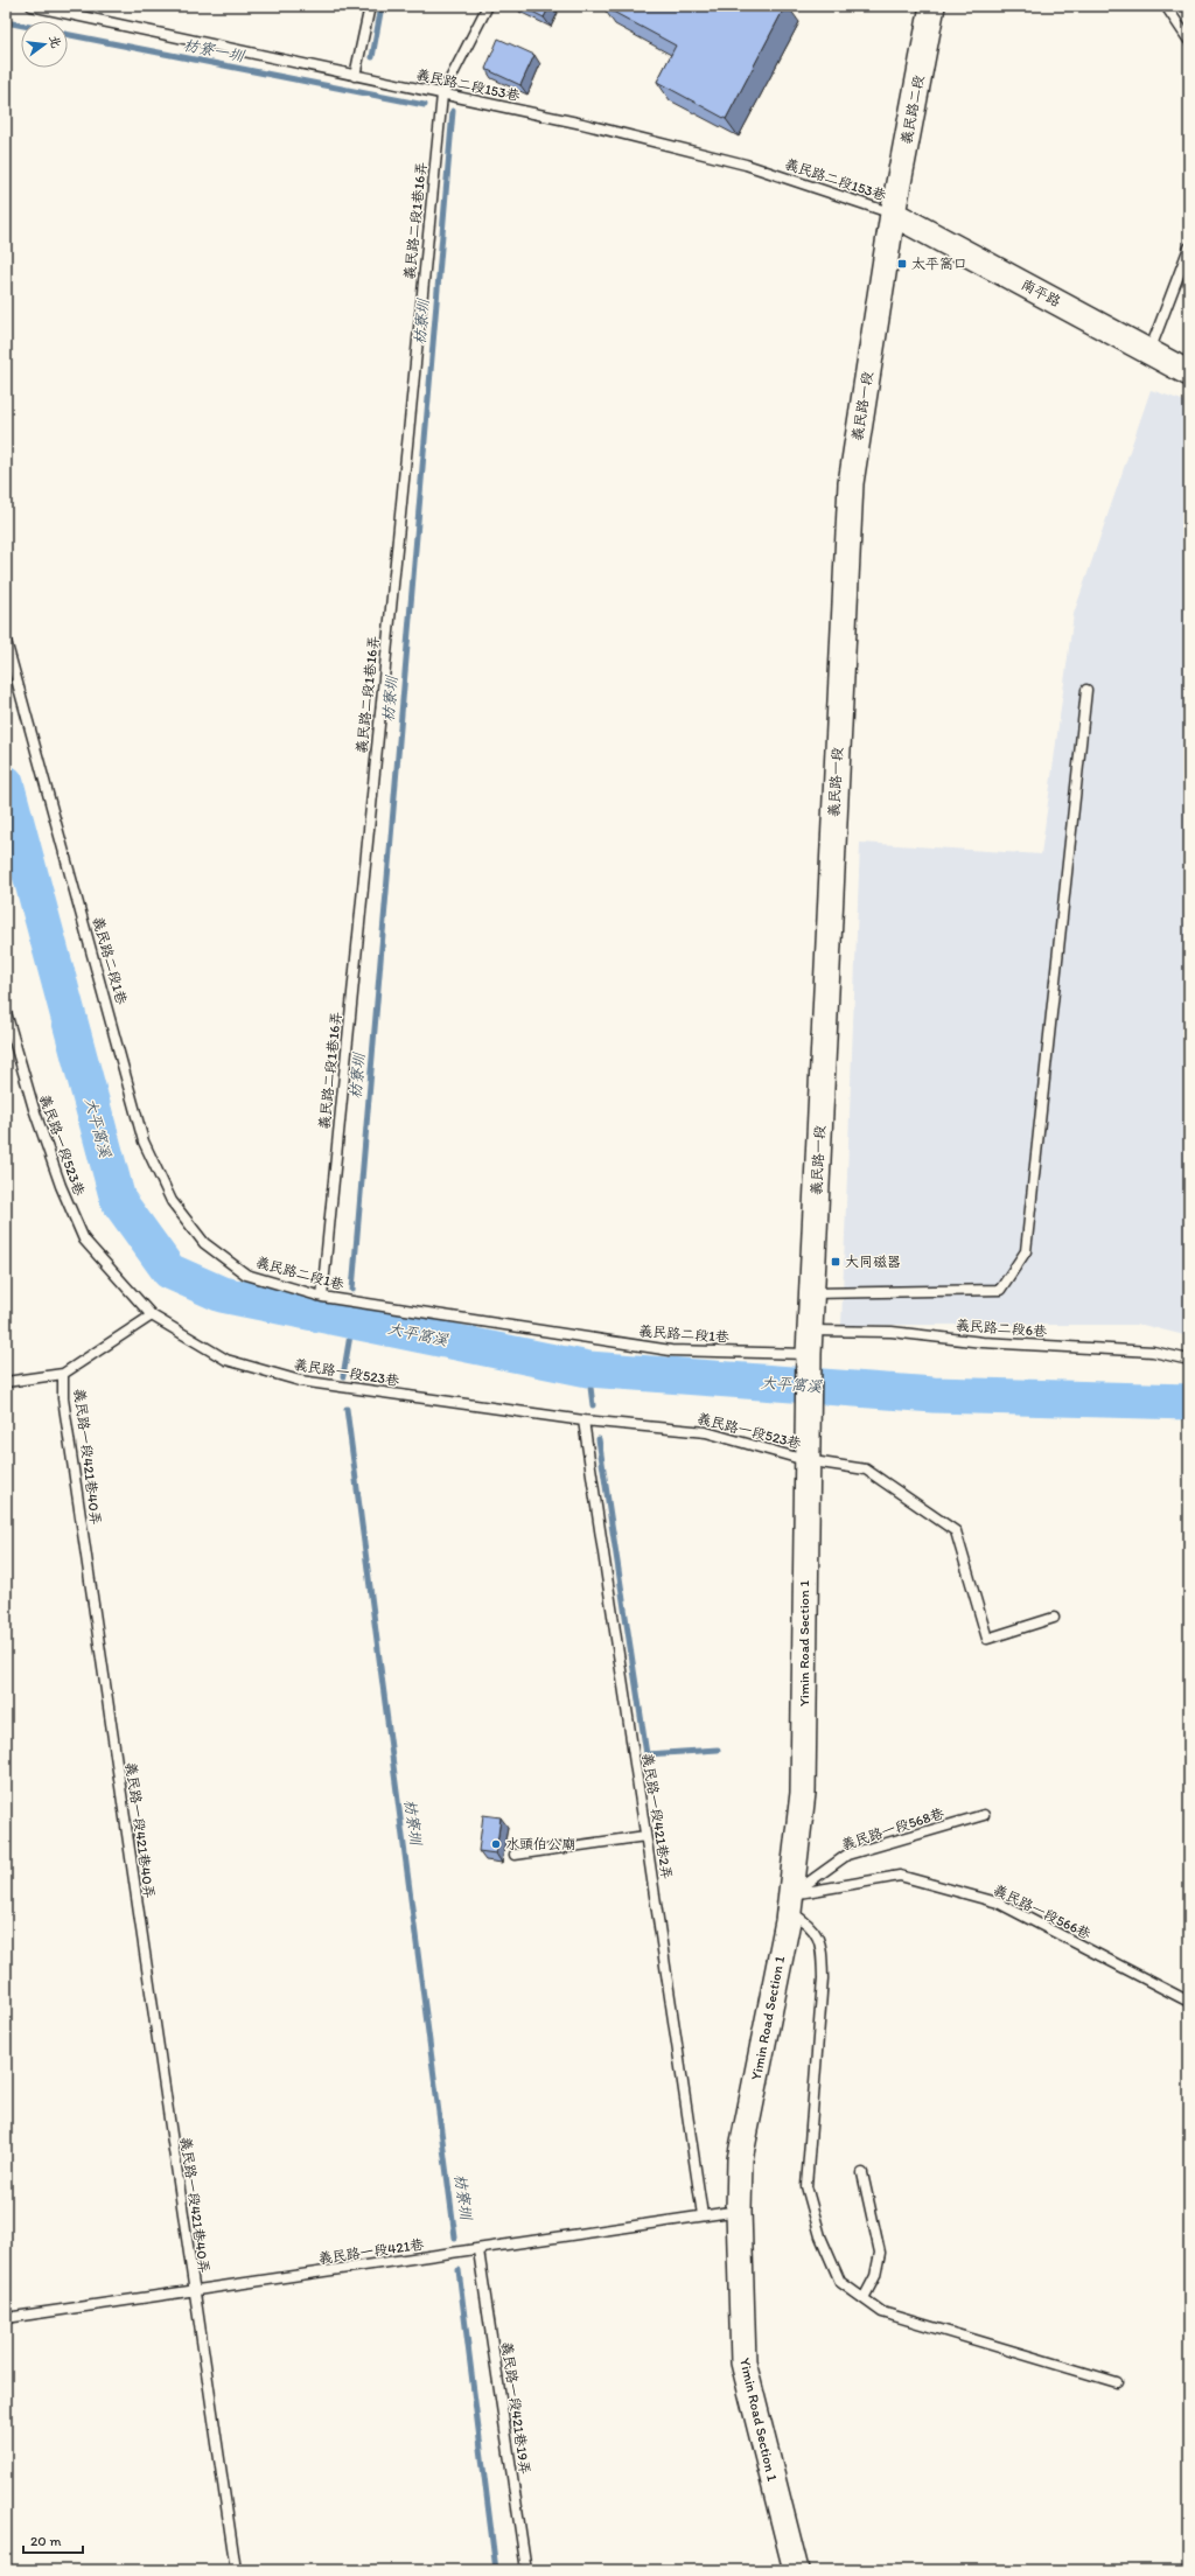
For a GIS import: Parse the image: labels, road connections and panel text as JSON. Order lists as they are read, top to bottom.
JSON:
{
  "streets": {
    "street": [
      "義民路二段",
      "南平路",
      "義民路一段",
      "Yimin Road Section 1"
    ],
    "lane": [
      "義民路二段153巷",
      "義民路二段1巷16弄",
      "義民路二段1巷",
      "義民路一段523巷",
      "義民路二段6巷",
      "義民路一段421巷40弄",
      "義民路一段421巷2弄",
      "義民路一段568巷",
      "義民路一段566巷",
      "義民路一段421巷",
      "義民路一段421巷19弄"
    ]
  },
  "crossings": [
    ["義民路二段153巷", "義民路二段"],
    ["義民路二段153巷", "義民路二段1巷16弄"],
    ["義民路二段153巷", "南平路"],
    ["義民路二段153巷", "義民路一段"],
    ["義民路二段", "南平路"],
    ["義民路二段", "義民路一段"],
    ["義民路二段1巷16弄", "義民路二段1巷"],
    ["南平路", "義民路一段"],
    ["義民路一段", "義民路二段1巷"],
    ["義民路一段", "義民路二段6巷"],
    ["義民路一段", "Yimin Road Section 1"],
    ["義民路二段1巷", "Yimin Road Section 1"],
    ["義民路一段523巷", "Yimin Road Section 1"],
    ["義民路一段523巷", "義民路一段421巷2弄"],
    ["義民路一段421巷40弄", "義民路一段421巷"],
    ["Yimin Road Section 1", "義民路一段568巷"],
    ["Yimin Road Section 1", "義民路一段566巷"],
    ["Yimin Road Section 1", "義民路一段421巷"],
    ["義民路一段421巷2弄", "義民路一段421巷"],
    ["義民路一段568巷", "義民路一段566巷"],
    ["義民路一段421巷", "義民路一段421巷19弄"]
  ],
  "water": ["枋寮一圳", "枋寮圳", "大平窩溪"],
  "places": {
    "transit": ["太平窩口", "大同磁器"],
    "other": ["水頭伯公廟"]
  },
  "scale_bar": "20 m",
  "north": "right"
}
